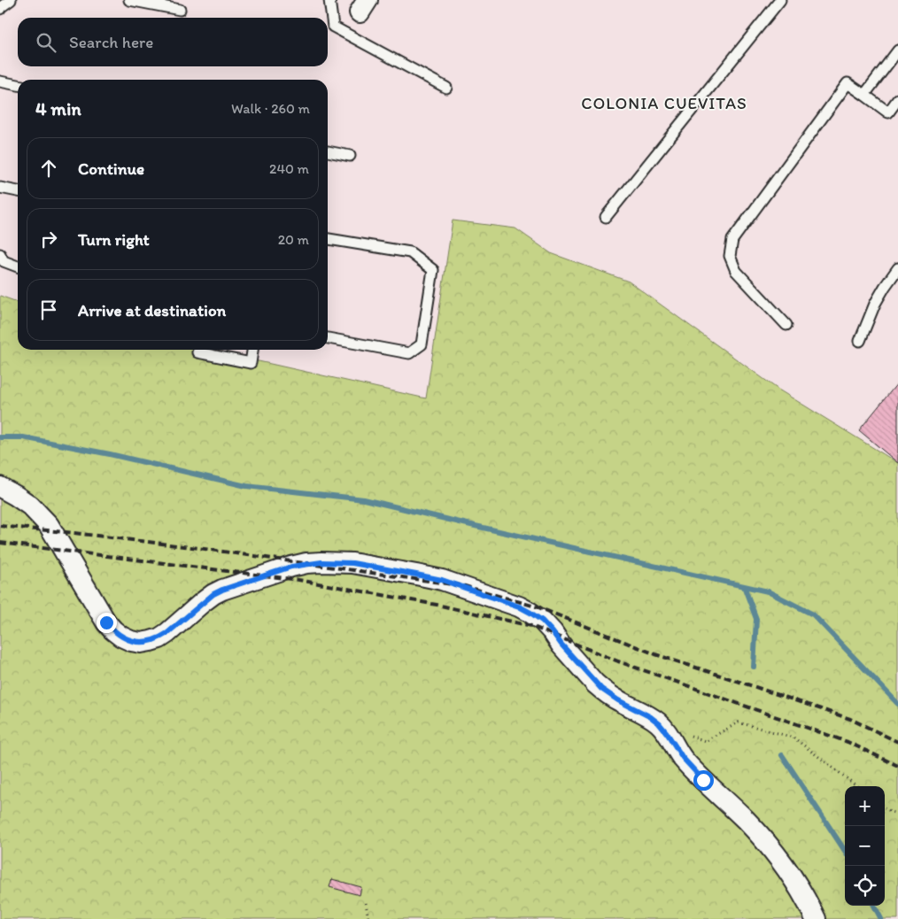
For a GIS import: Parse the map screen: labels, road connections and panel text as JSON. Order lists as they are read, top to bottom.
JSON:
{
  "districts": ["COLONIA CUEVITAS"],
  "page": {
    "search": "Search here",
    "heading": ["4 min", "Walk · 260 m"],
    "list": [
      ["Continue", "240 m"],
      ["Turn right", "20 m"],
      "Arrive at destination"
    ],
    "map_buttons": ["+", "−"]
  }
}
